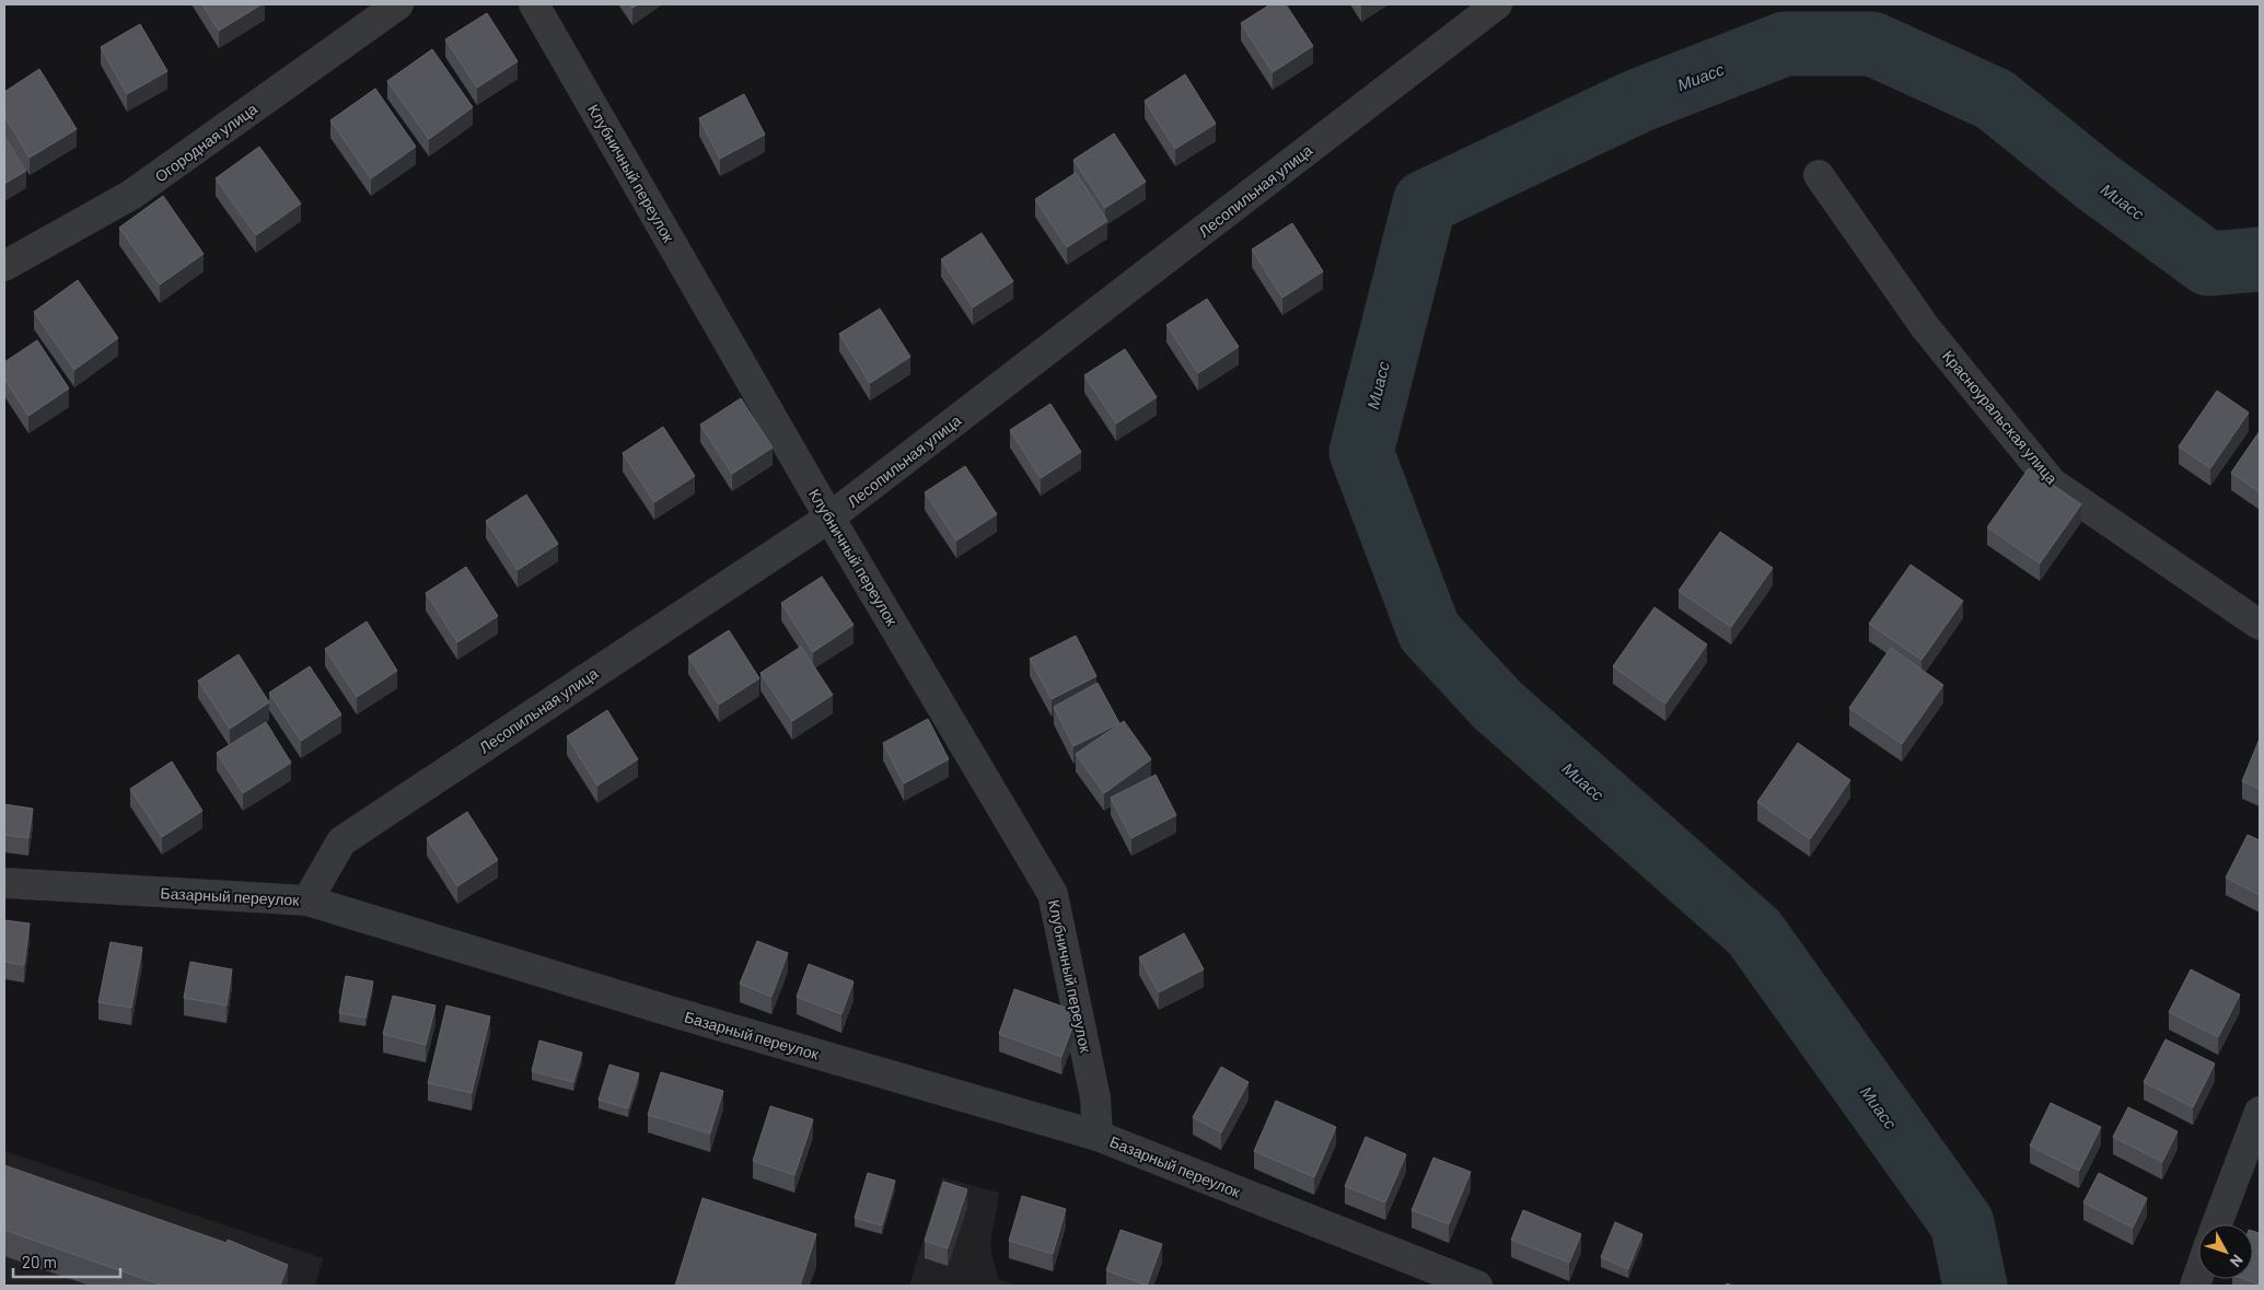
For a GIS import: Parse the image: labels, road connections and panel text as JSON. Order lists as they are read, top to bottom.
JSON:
{
  "streets": {
    "street": [
      "Огородная улица",
      "Клубничный переулок",
      "Лесопильная улица",
      "Красноуральская улица",
      "Базарный переулок"
    ]
  },
  "crossings": [
    ["Клубничный переулок", "Лесопильная улица"],
    ["Клубничный переулок", "Базарный переулок"],
    ["Лесопильная улица", "Базарный переулок"]
  ],
  "water": ["Миасс"],
  "scale_bar": "20 m",
  "north": "bottom right"
}
